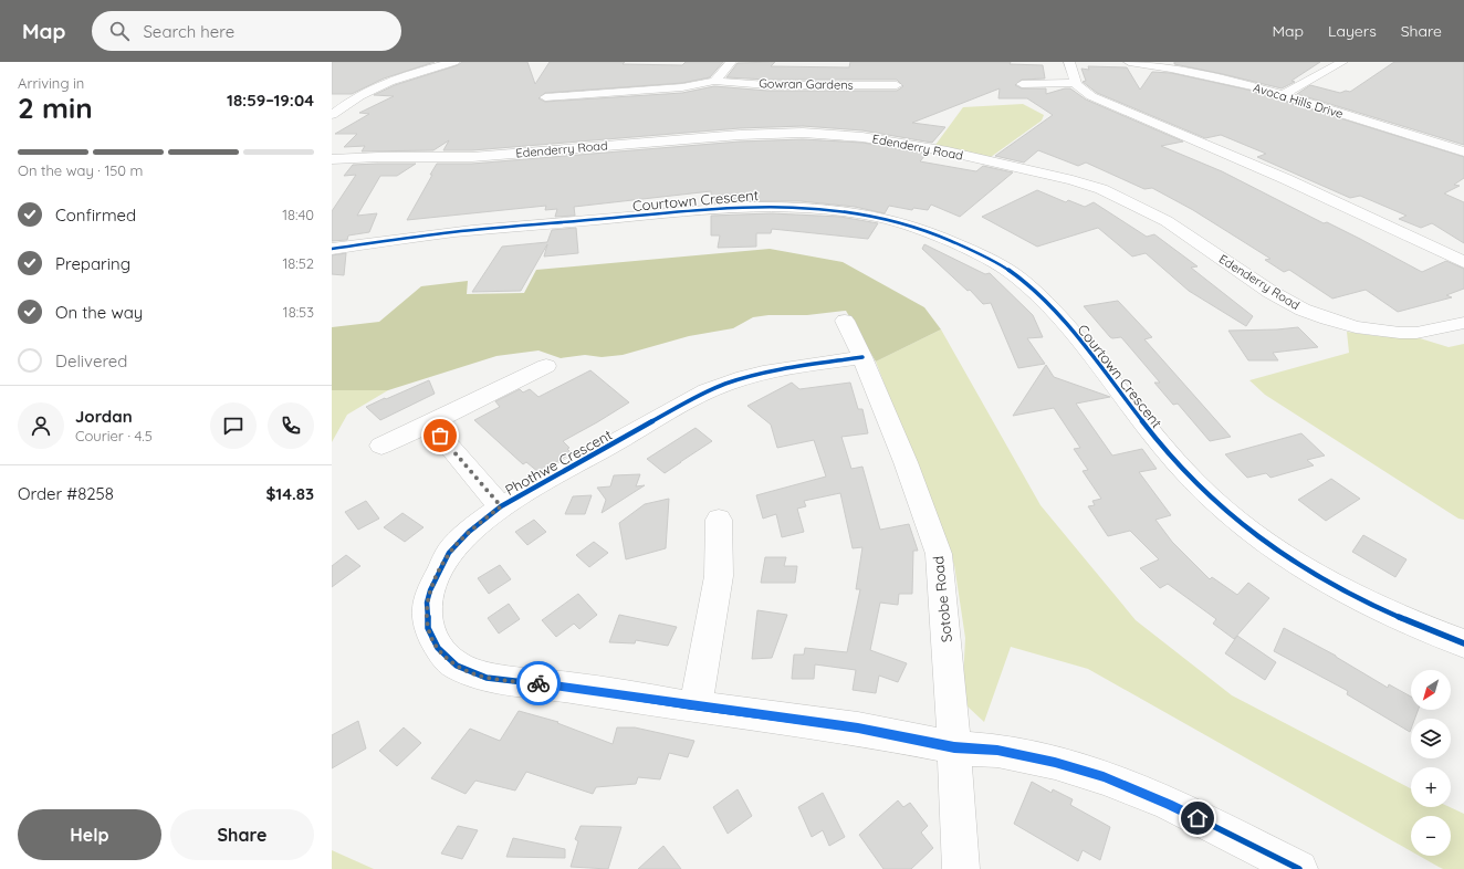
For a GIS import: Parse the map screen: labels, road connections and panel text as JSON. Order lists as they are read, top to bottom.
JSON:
{
  "streets": {
    "street": [
      "Gowran Gardens",
      "Avoca Hills Drive",
      "Edenderry Road",
      "Courtown Crescent",
      "Phothwe Crescent",
      "Sotobe Road"
    ]
  },
  "crossings": [
    ["Phothwe Crescent", "Sotobe Road"]
  ],
  "north": "bottom left",
  "page": {
    "header": "Map",
    "search": "Search here",
    "nav": ["Map", "Layers", "Share"],
    "heading": ["2 min", "Arriving in", "18:59–19:04"],
    "panel": [
      "Jordan",
      "Courier · 4.5",
      "Order #8258",
      "$14.83"
    ],
    "bar": "On the way · 150 m",
    "list": [
      ["Confirmed", "18:40"],
      ["Preparing", "18:52"],
      ["On the way", "18:53"],
      "Delivered"
    ],
    "map_buttons": ["+", "−"],
    "buttons": ["Help", "Share"]
  }
}
